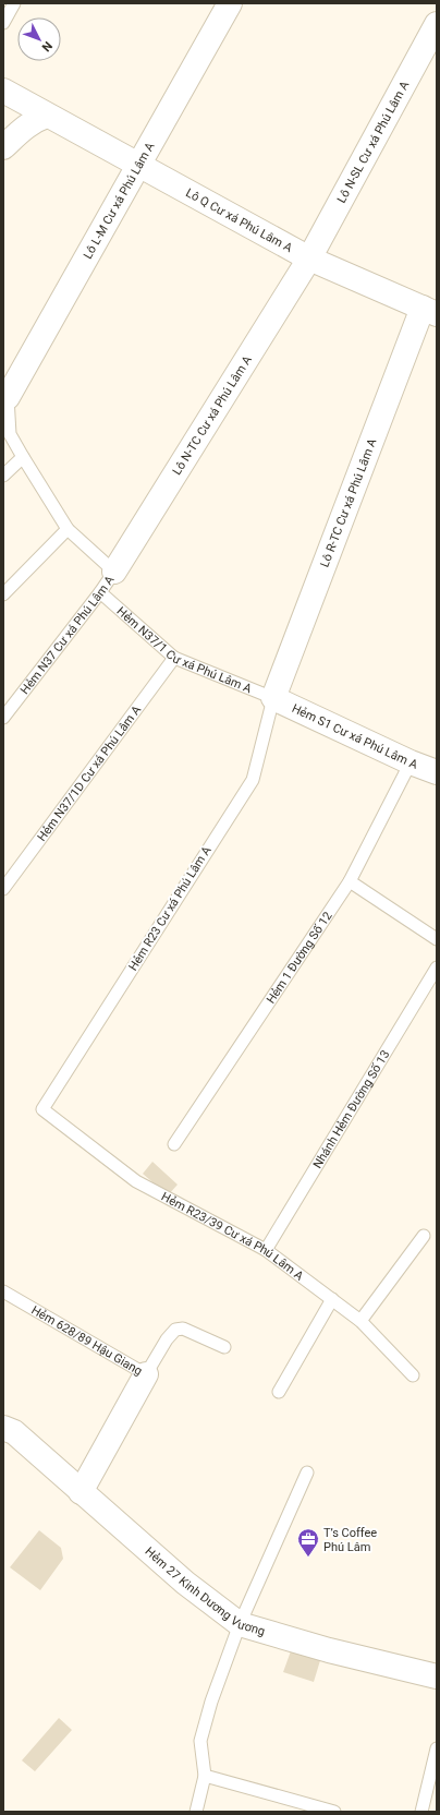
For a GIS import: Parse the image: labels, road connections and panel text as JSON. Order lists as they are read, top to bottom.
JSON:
{
  "streets": {
    "street": [
      "Lô N-SL Cư xá Phú Lâm A",
      "Lô L-M Cư xá Phú Lâm A",
      "Lô Q Cư xá Phú Lâm A",
      "Lô N-TC Cư xá Phú Lâm A",
      "Lô R-TC Cư xá Phú Lâm A",
      "Hẻm S1 Cư xá Phú Lâm A",
      "Hẻm 628/89 Hậu Giang",
      "Hẻm 27 Kinh Dương Vương"
    ],
    "lane": [
      "Hẻm N37 Cư xá Phú Lâm A",
      "Hẻm N37/1 Cư xá Phú Lâm A",
      "Hẻm N37/1D Cư xá Phú Lâm A",
      "Hẻm R23 Cư xá Phú Lâm A",
      "Hẻm 1 Đường Số 12",
      "Nhánh Hẻm Đường Số 13",
      "Hẻm R23/39 Cư xá Phú Lâm A"
    ]
  },
  "crossings": [
    ["Lô N-SL Cư xá Phú Lâm A", "Lô Q Cư xá Phú Lâm A"],
    ["Lô N-SL Cư xá Phú Lâm A", "Lô N-TC Cư xá Phú Lâm A"],
    ["Lô L-M Cư xá Phú Lâm A", "Lô Q Cư xá Phú Lâm A"],
    ["Lô Q Cư xá Phú Lâm A", "Lô N-TC Cư xá Phú Lâm A"],
    ["Lô Q Cư xá Phú Lâm A", "Lô R-TC Cư xá Phú Lâm A"],
    ["Lô N-TC Cư xá Phú Lâm A", "Hẻm N37 Cư xá Phú Lâm A"],
    ["Lô R-TC Cư xá Phú Lâm A", "Hẻm N37/1 Cư xá Phú Lâm A"],
    ["Lô R-TC Cư xá Phú Lâm A", "Hẻm S1 Cư xá Phú Lâm A"],
    ["Lô R-TC Cư xá Phú Lâm A", "Hẻm R23 Cư xá Phú Lâm A"],
    ["Hẻm N37 Cư xá Phú Lâm A", "Hẻm N37/1 Cư xá Phú Lâm A"],
    ["Hẻm N37/1 Cư xá Phú Lâm A", "Hẻm S1 Cư xá Phú Lâm A"],
    ["Hẻm N37/1 Cư xá Phú Lâm A", "Hẻm N37/1D Cư xá Phú Lâm A"],
    ["Hẻm N37/1 Cư xá Phú Lâm A", "Hẻm R23 Cư xá Phú Lâm A"],
    ["Hẻm S1 Cư xá Phú Lâm A", "Hẻm R23 Cư xá Phú Lâm A"],
    ["Hẻm S1 Cư xá Phú Lâm A", "Hẻm 1 Đường Số 12"],
    ["Hẻm R23 Cư xá Phú Lâm A", "Hẻm R23/39 Cư xá Phú Lâm A"],
    ["Nhánh Hẻm Đường Số 13", "Hẻm R23/39 Cư xá Phú Lâm A"],
    ["Hẻm 628/89 Hậu Giang", "Hẻm 27 Kinh Dương Vương"]
  ],
  "places": {
    "office": ["T’s Coffee Phú Lâm"]
  },
  "north": "bottom right"
}
